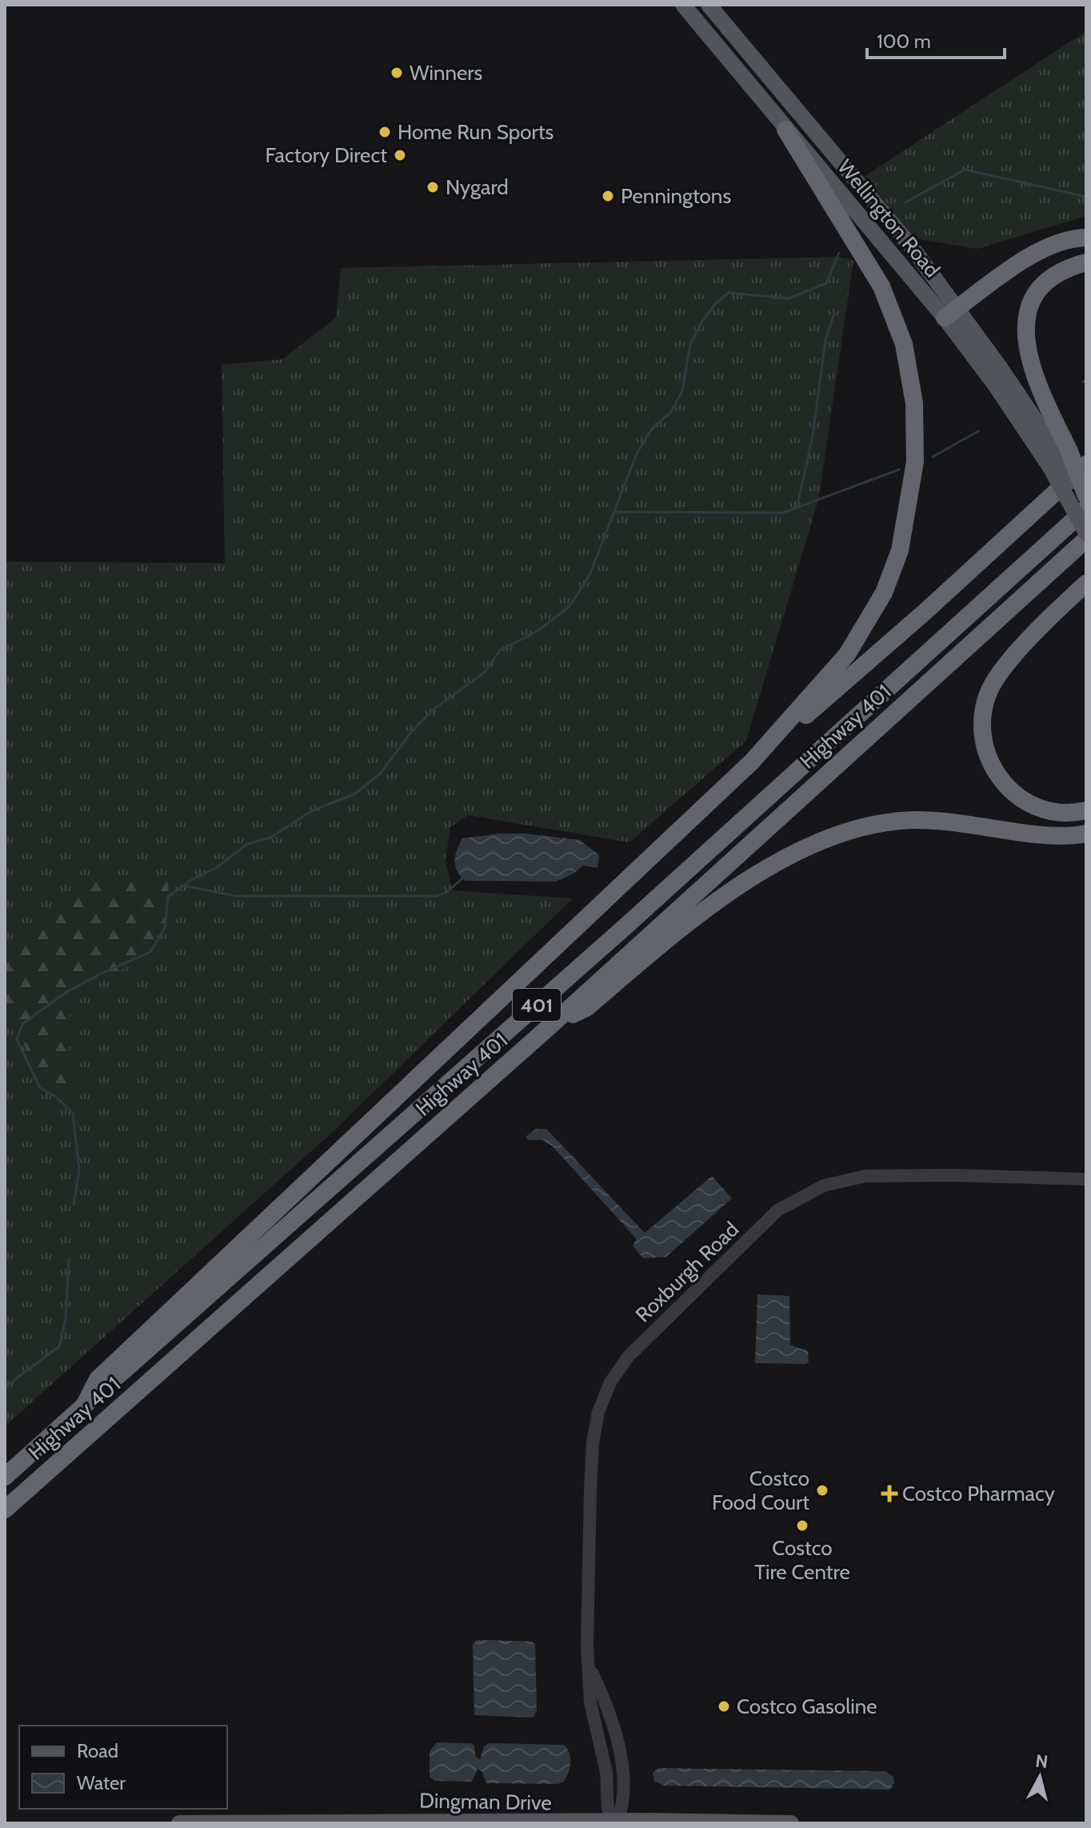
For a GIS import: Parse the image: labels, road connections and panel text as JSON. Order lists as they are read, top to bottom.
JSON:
{
  "streets": {
    "highway": ["Highway 401", "401"],
    "main road": ["Wellington Road", "Dingman Drive"],
    "street": ["Roxburgh Road"]
  },
  "crossings": [
    ["Roxburgh Road", "Dingman Drive"]
  ],
  "places": {
    "other": [
      "Winners",
      "Home Run Sports",
      "Factory Direct",
      "Nygard",
      "Penningtons",
      "Costco Food Court",
      "Costco Tire Centre",
      "Costco Gasoline"
    ],
    "health": ["Costco Pharmacy"]
  },
  "legend": ["Road", "Water"],
  "scale_bar": "100 m",
  "north": "top"
}
